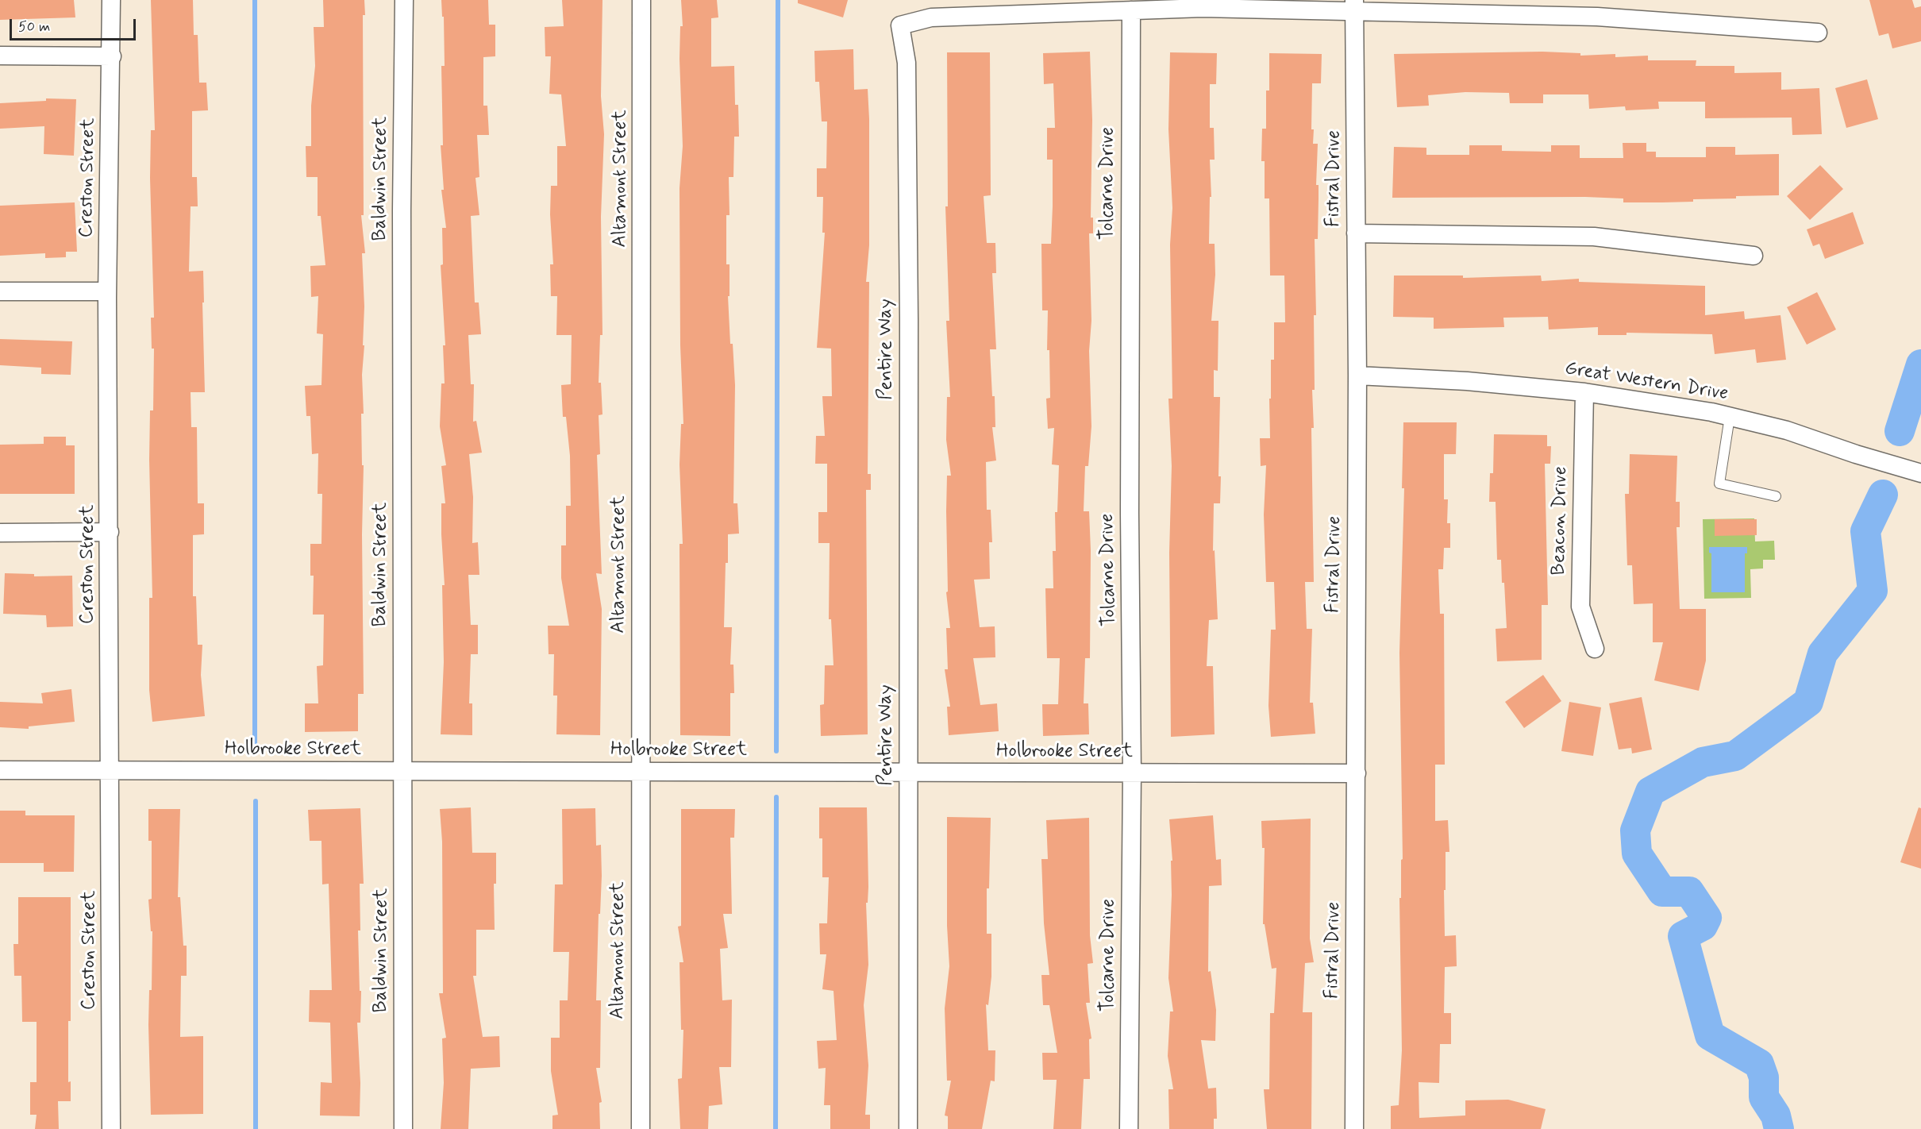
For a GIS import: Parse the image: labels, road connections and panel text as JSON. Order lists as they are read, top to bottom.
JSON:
{
  "streets": {
    "street": [
      "Creston Street",
      "Baldwin Street",
      "Altamont Street",
      "Fistral Drive",
      "Tolcarne Drive",
      "Pentire Way",
      "Great Western Drive",
      "Beacon Drive",
      "Holbrooke Street"
    ]
  },
  "crossings": [
    ["Creston Street", "Holbrooke Street"],
    ["Baldwin Street", "Holbrooke Street"],
    ["Altamont Street", "Holbrooke Street"],
    ["Fistral Drive", "Pentire Way"],
    ["Fistral Drive", "Great Western Drive"],
    ["Fistral Drive", "Holbrooke Street"],
    ["Tolcarne Drive", "Pentire Way"],
    ["Tolcarne Drive", "Holbrooke Street"],
    ["Pentire Way", "Holbrooke Street"],
    ["Great Western Drive", "Beacon Drive"]
  ],
  "scale_bar": "50 m"
}
